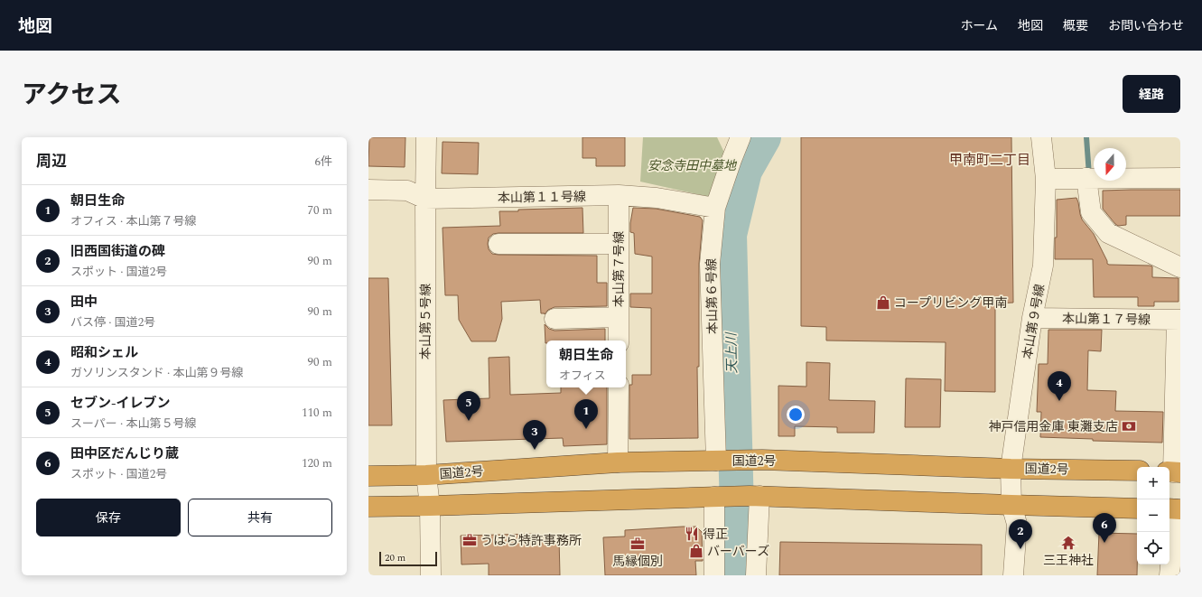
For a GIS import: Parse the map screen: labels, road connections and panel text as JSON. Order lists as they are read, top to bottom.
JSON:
{
  "streets": {
    "highway": ["国道2号"],
    "street": [
      "本山第１１号線",
      "本山第７号線",
      "本山第６号線",
      "本山第１７号線",
      "本山第５号線",
      "本山第９号線"
    ]
  },
  "crossings": [
    ["本山第１１号線", "本山第７号線"],
    ["本山第１１号線", "本山第６号線"],
    ["本山第１１号線", "本山第５号線"],
    ["本山第６号線", "国道2号"],
    ["本山第１７号線", "本山第９号線"],
    ["本山第５号線", "国道2号"],
    ["本山第９号線", "国道2号"]
  ],
  "districts": ["甲南町二丁目"],
  "water": ["天上川"],
  "parks": ["安念寺田中墓地"],
  "places": {
    "shop": ["コープリビング甲南", "バーバーズ"],
    "bank": ["神戸信用金庫 東灘支店"],
    "restaurant": ["得正"],
    "office": ["うはら特許事務所", "馬縁個別"],
    "temple": ["三王神社"]
  },
  "scale_bar": "20 m",
  "north": "bottom",
  "page": {
    "header": "地図",
    "nav": [
      "ホーム",
      "地図",
      "概要",
      "お問い合わせ"
    ],
    "title": "アクセス",
    "buttons": [
      "経路",
      ["保存", "共有"]
    ],
    "heading": ["周辺", "6件"],
    "list": [
      {
        "mark": "1",
        "name": "朝日生命",
        "note": "オフィス · 本山第７号線",
        "value": "70 m"
      },
      {
        "mark": "2",
        "name": "旧西国街道の碑",
        "note": "スポット · 国道2号",
        "value": "90 m"
      },
      {
        "mark": "3",
        "name": "田中",
        "note": "バス停 · 国道2号",
        "value": "90 m"
      },
      {
        "mark": "4",
        "name": "昭和シェル",
        "note": "ガソリンスタンド · 本山第９号線",
        "value": "90 m"
      },
      {
        "mark": "5",
        "name": "セブン-イレブン",
        "note": "スーパー · 本山第５号線",
        "value": "110 m"
      },
      {
        "mark": "6",
        "name": "田中区だんじり蔵",
        "note": "スポット · 国道2号",
        "value": "120 m"
      }
    ],
    "popup": ["朝日生命", "オフィス"],
    "pins": [
      "4",
      "5",
      "1",
      "3",
      "6",
      "2"
    ],
    "map_buttons": ["+", "−"],
    "scale": "20 m"
  }
}
